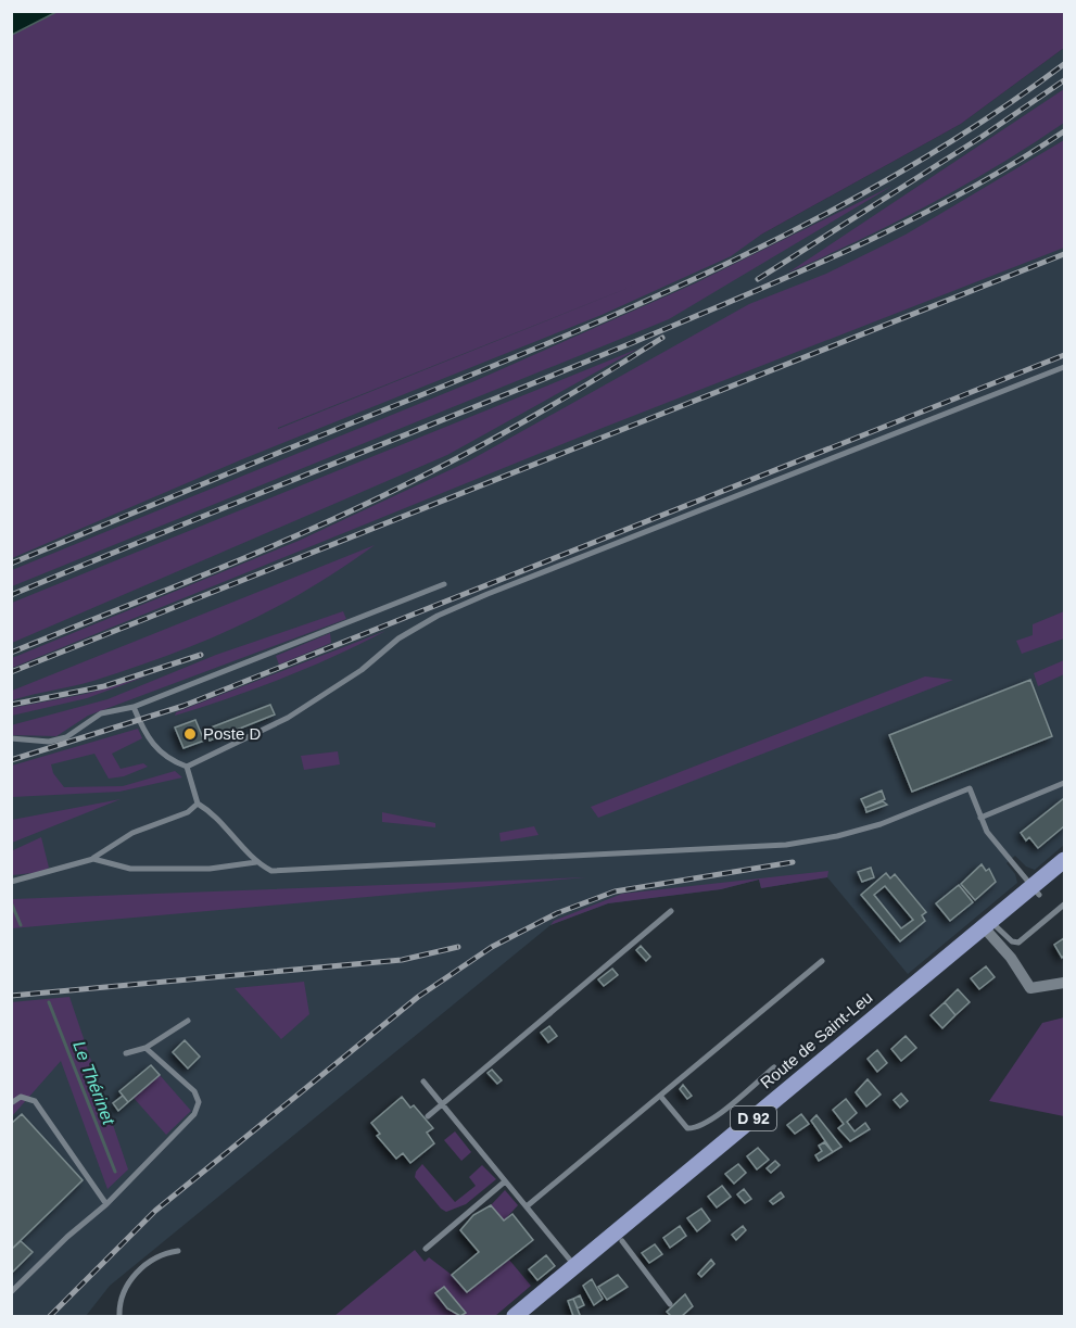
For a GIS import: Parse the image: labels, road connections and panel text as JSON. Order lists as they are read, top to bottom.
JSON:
{
  "streets": {
    "main road": ["Route de Saint-Leu", "D 92"]
  },
  "crossings": [
    ["Route de Saint-Leu", "D 92"]
  ],
  "water": ["Le Thérinet"],
  "places": ["Poste D"]
}
